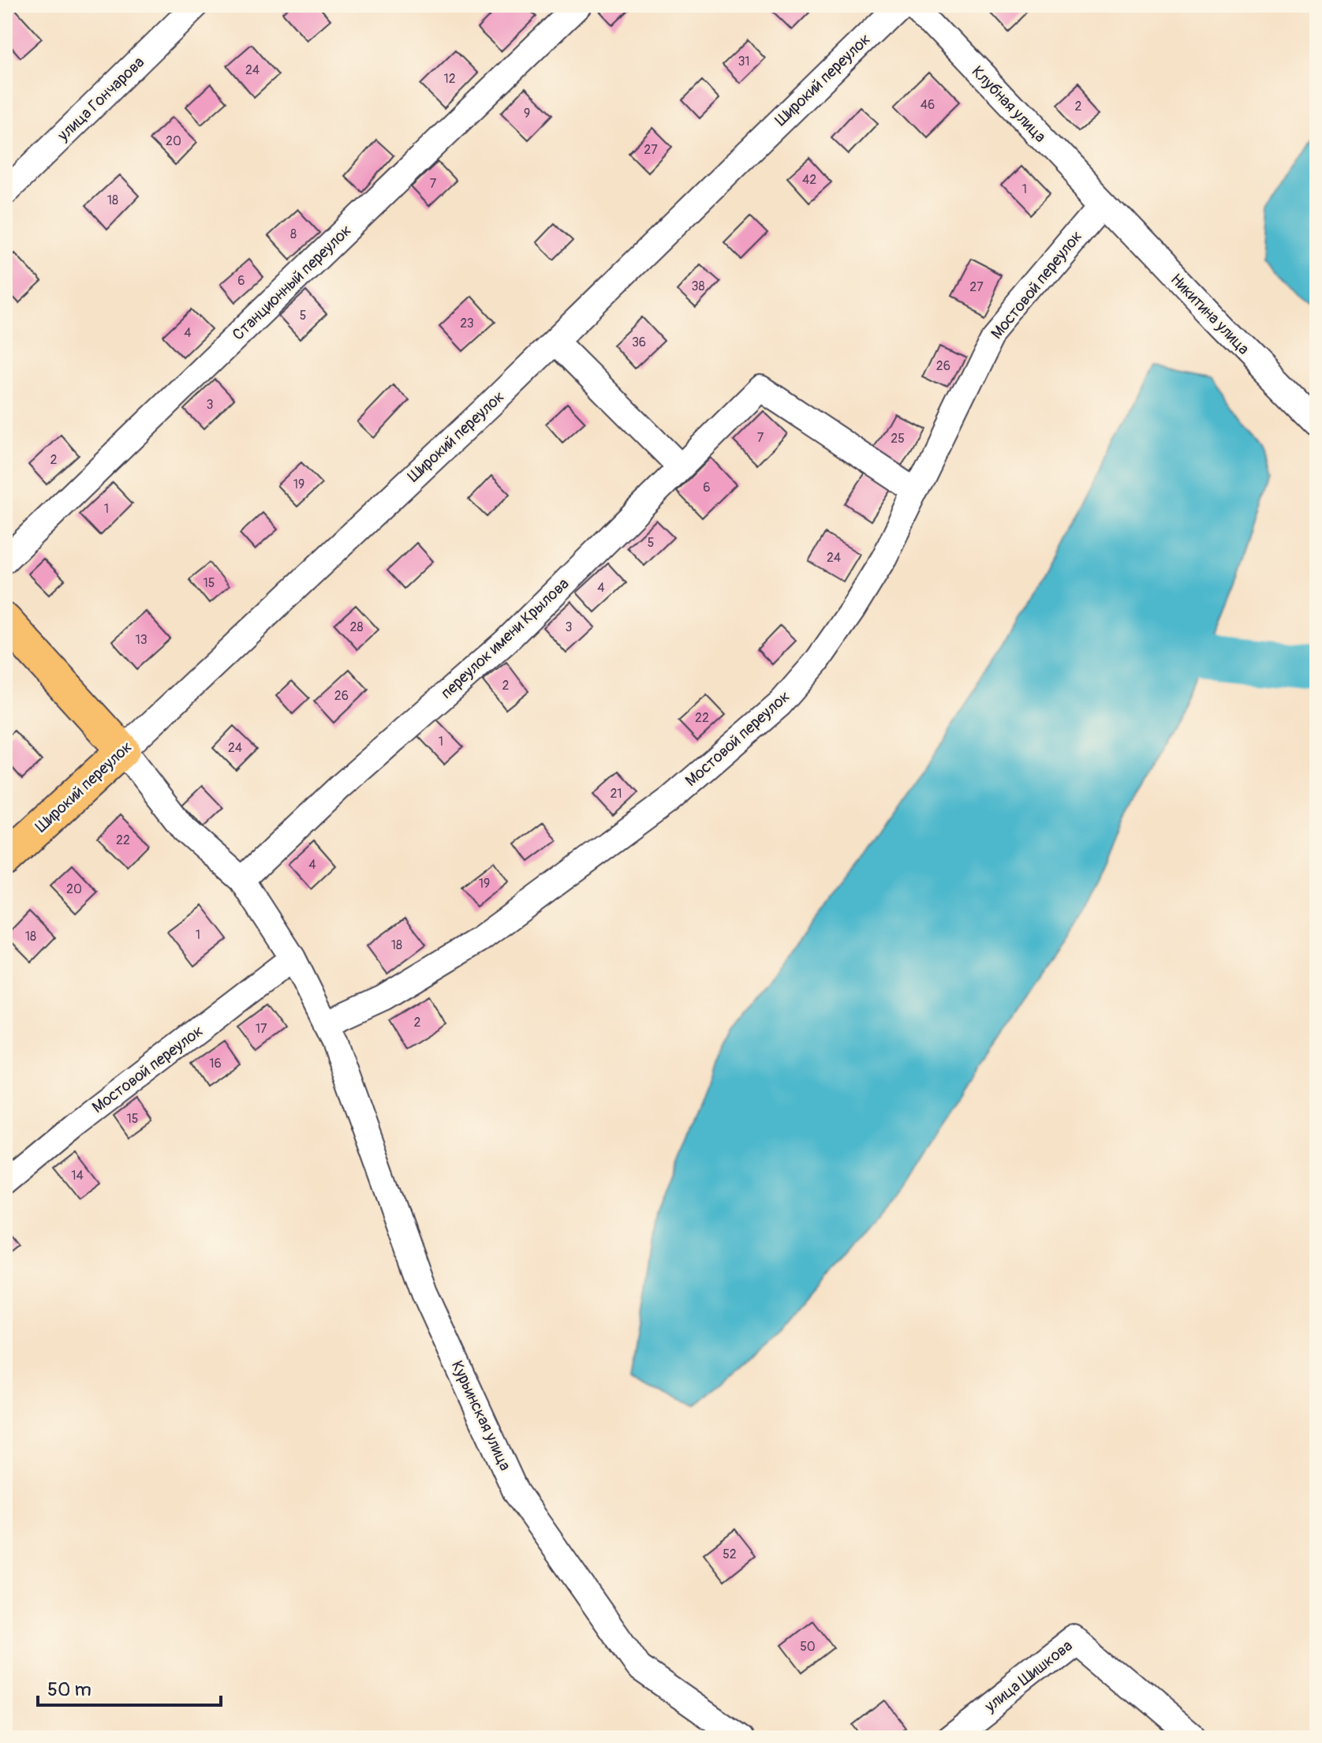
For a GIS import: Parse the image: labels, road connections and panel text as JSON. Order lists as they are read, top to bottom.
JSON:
{
  "streets": {
    "main road": ["Широкий переулок"],
    "street": [
      "улица Гончарова",
      "Клубная улица",
      "Станционный переулок",
      "Мостовой переулок",
      "Никитина улица",
      "переулок имени Крылова",
      "Курьинская улица",
      "улица Шишкова"
    ]
  },
  "crossings": [
    ["Широкий переулок", "Курьинская улица"],
    ["Клубная улица", "Мостовой переулок"],
    ["Клубная улица", "Никитина улица"],
    ["Мостовой переулок", "Никитина улица"],
    ["Мостовой переулок", "переулок имени Крылова"],
    ["Мостовой переулок", "Курьинская улица"],
    ["переулок имени Крылова", "Курьинская улица"]
  ],
  "house_numbers": [
    "31",
    "24",
    "12",
    "46",
    "2",
    "9",
    "20",
    "27",
    "42",
    "7",
    "1",
    "18",
    "8",
    "6",
    "38",
    "27",
    "5",
    "23",
    "4",
    "36",
    "26",
    "3",
    "7",
    "25",
    "2",
    "19",
    "6",
    "1",
    "5",
    "24",
    "15",
    "4",
    "28",
    "3",
    "13",
    "2",
    "26",
    "22",
    "1",
    "24",
    "21",
    "22",
    "4",
    "19",
    "20",
    "1",
    "18",
    "18",
    "2",
    "17",
    "16",
    "15",
    "14",
    "52",
    "50"
  ],
  "scale_bar": "50 m"
}
